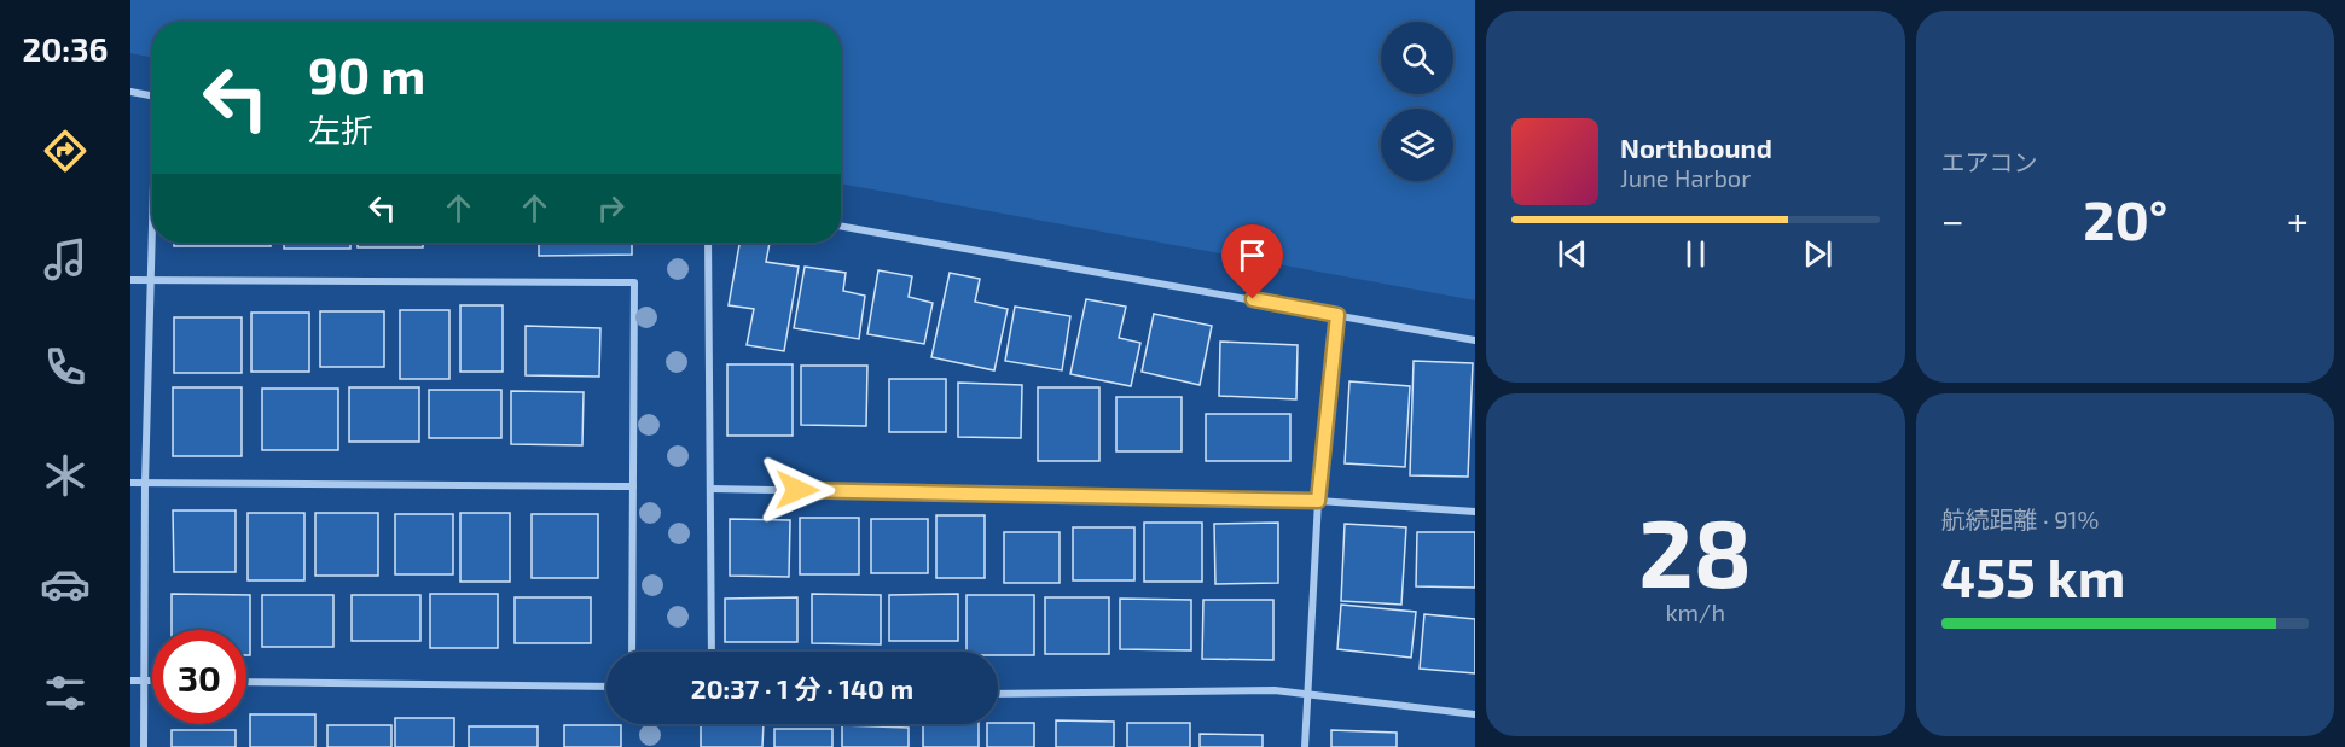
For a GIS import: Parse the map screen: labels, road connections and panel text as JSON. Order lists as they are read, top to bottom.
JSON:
{
  "page": {
    "tabs": "20:36",
    "tile": [
      "エアコン",
      ["28", "km/h"],
      ["航続距離 · 91%", "455 km"]
    ],
    "turn": ["90 m", "左折"],
    "song": ["Northbound", "June Harbor"],
    "heat": ["−", "20°", "+"],
    "limit": "30",
    "trip": "20:37 · 1 分 · 140 m"
  }
}
